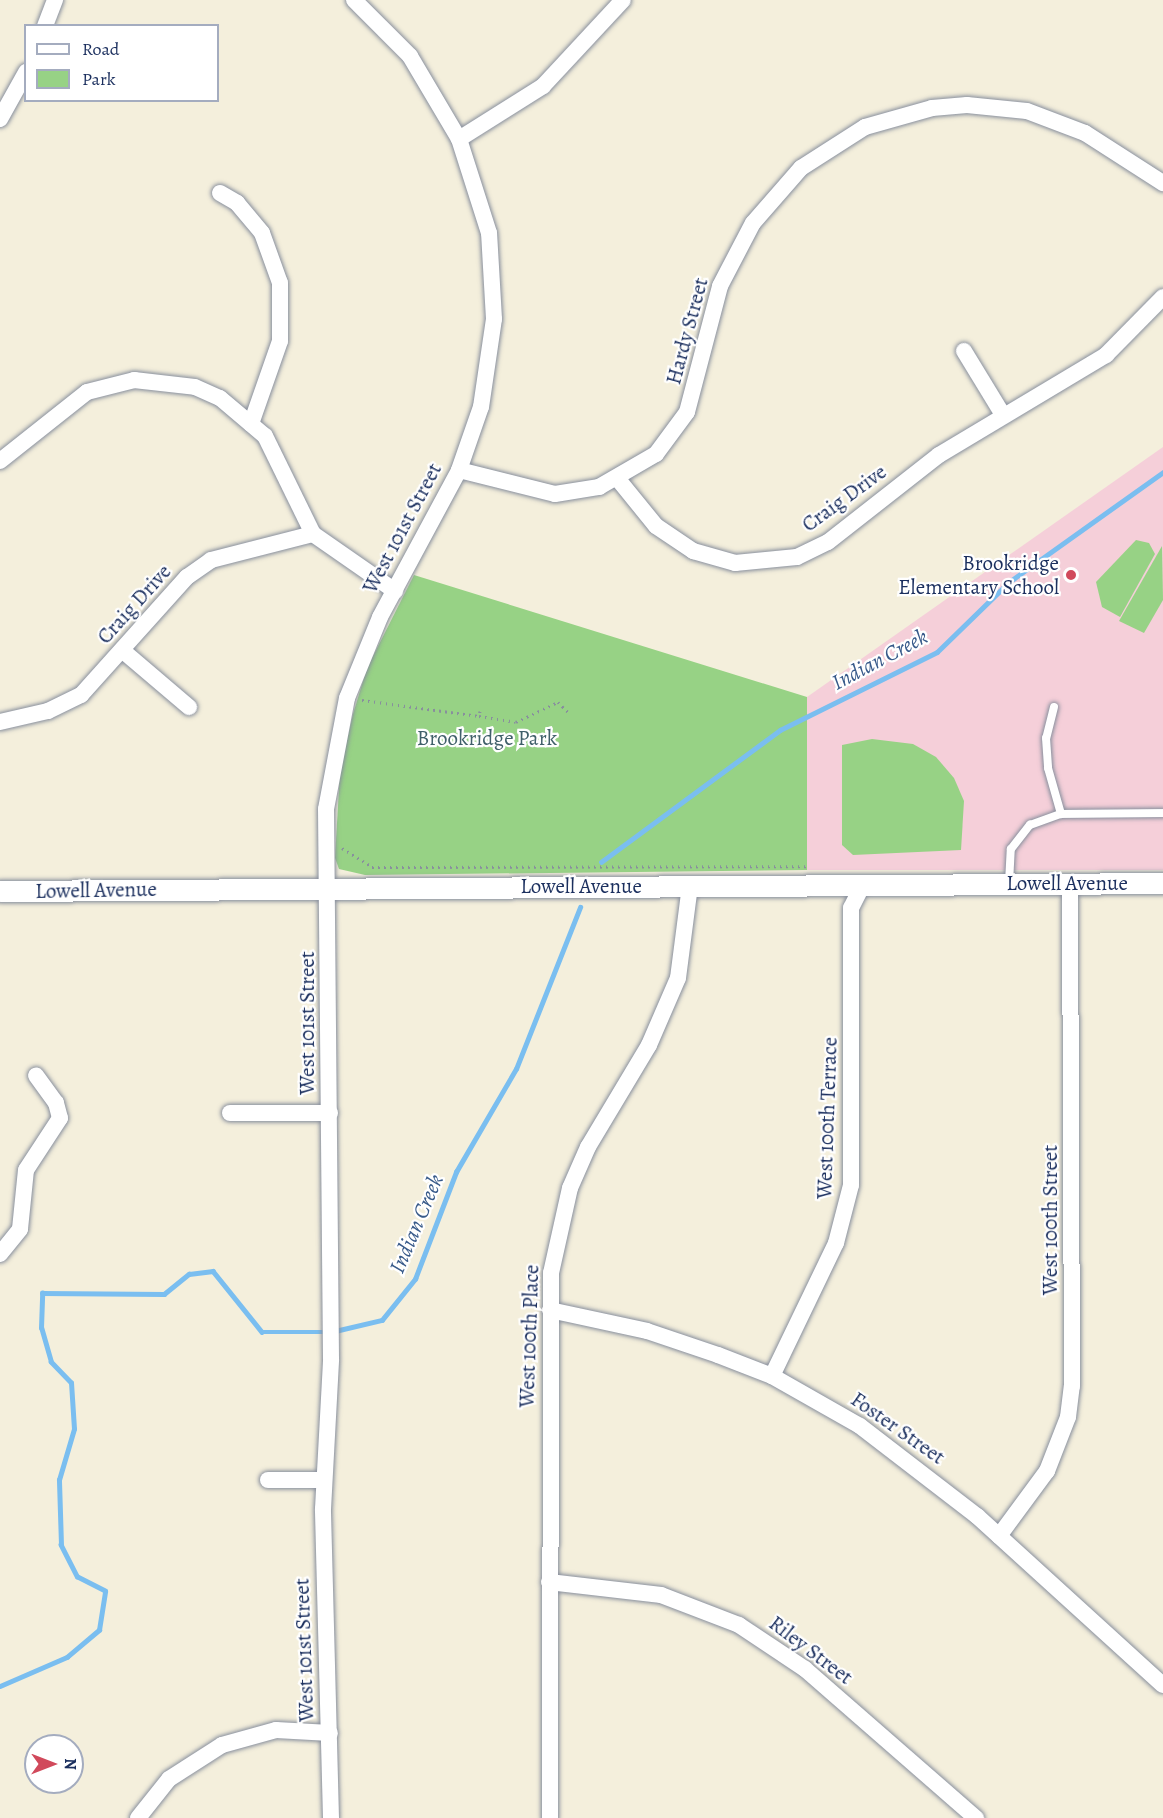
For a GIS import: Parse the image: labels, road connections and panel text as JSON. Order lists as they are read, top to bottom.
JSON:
{
  "streets": {
    "street": [
      "Hardy Street",
      "Craig Drive",
      "West 101st Street",
      "Lowell Avenue",
      "West 100th Terrace",
      "West 100th Street",
      "West 100th Place",
      "Foster Street",
      "Riley Street"
    ]
  },
  "crossings": [
    ["Hardy Street", "Craig Drive"],
    ["Hardy Street", "West 101st Street"],
    ["West 101st Street", "Lowell Avenue"],
    ["Lowell Avenue", "West 100th Terrace"],
    ["Lowell Avenue", "West 100th Street"],
    ["Lowell Avenue", "West 100th Place"],
    ["West 100th Terrace", "Foster Street"],
    ["West 100th Street", "Foster Street"],
    ["West 100th Place", "Foster Street"],
    ["West 100th Place", "Riley Street"]
  ],
  "water": ["Indian Creek"],
  "parks": ["Brookridge Park"],
  "places": ["Brookridge Elementary School"],
  "legend": ["Road", "Park"],
  "north": "right"
}
